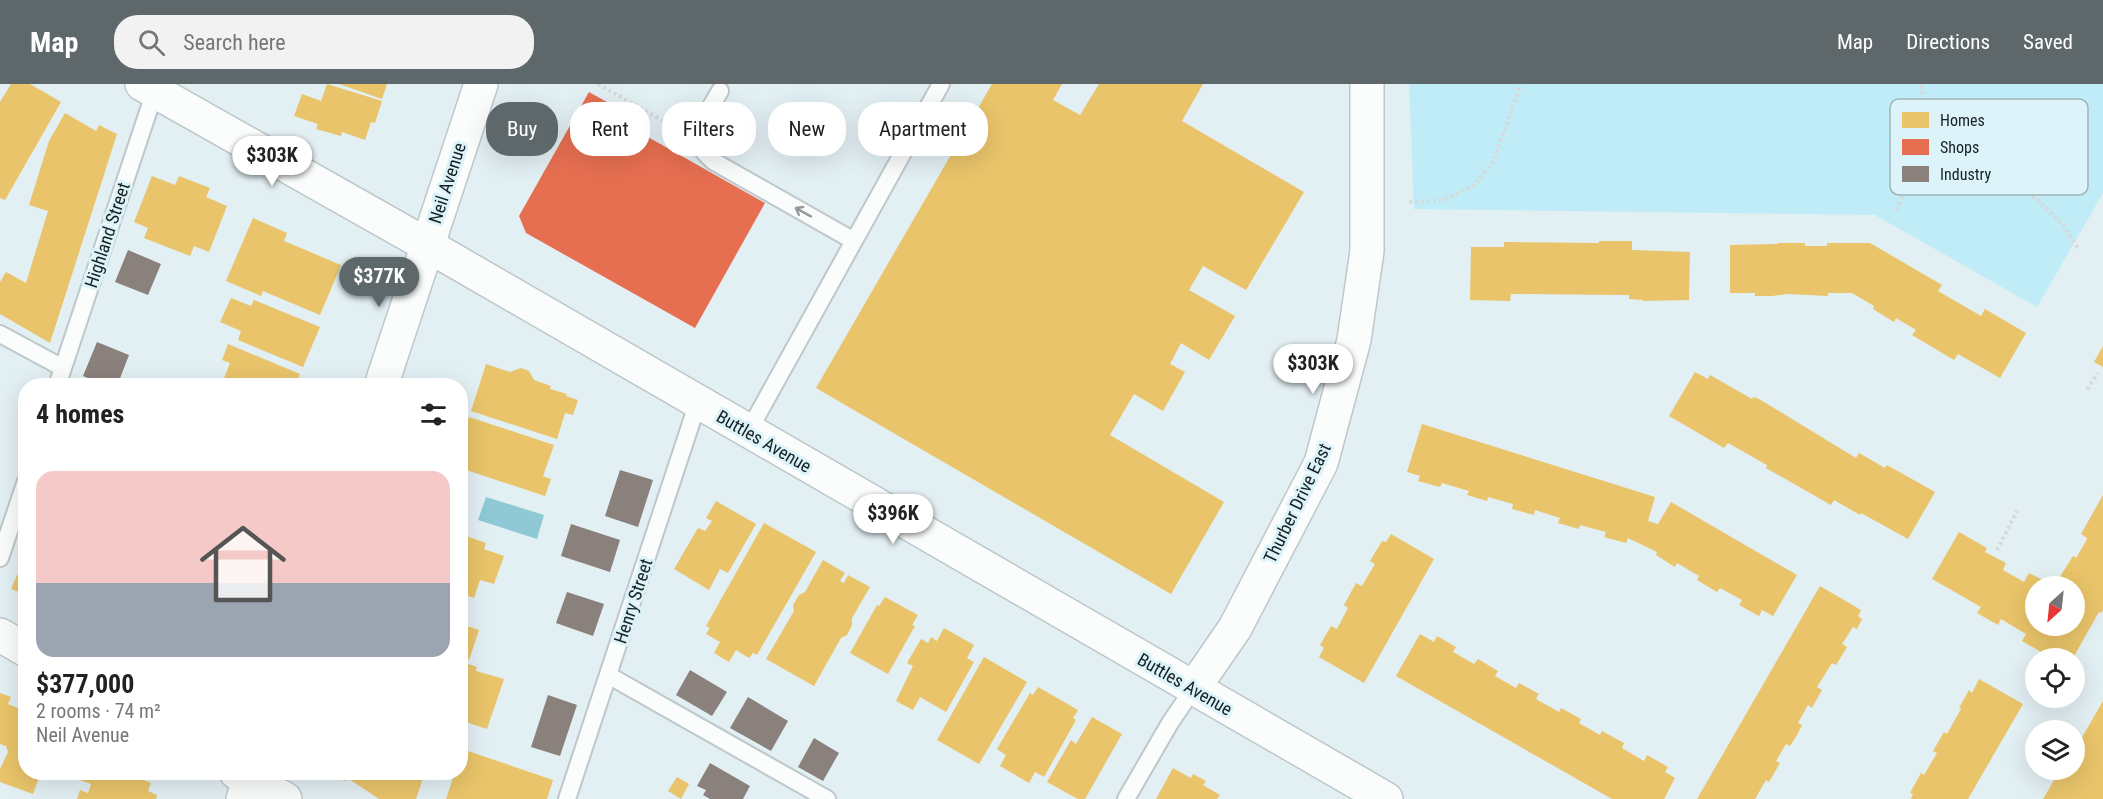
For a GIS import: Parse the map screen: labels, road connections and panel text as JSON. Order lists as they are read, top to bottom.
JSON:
{
  "streets": {
    "street": ["Neil Avenue", "Buttles Avenue", "Thurber Drive East"],
    "lane": ["Highland Street", "Henry Street"]
  },
  "crossings": [
    ["Neil Avenue", "Buttles Avenue"],
    ["Highland Street", "Buttles Avenue"],
    ["Buttles Avenue", "Thurber Drive East"],
    ["Buttles Avenue", "Henry Street"]
  ],
  "legend": ["Homes", "Shops", "Industry"],
  "north": "bottom left",
  "page": {
    "header": "Map",
    "search": "Search here",
    "nav": ["Map", "Directions", "Saved"],
    "chip": [
      "Buy",
      "Rent",
      "Filters",
      "New",
      "Apartment"
    ],
    "price": [
      "$303K",
      "$377K",
      "$303K",
      "$396K"
    ],
    "heading": "4 homes",
    "list": [
      {
        "name": "$377,000",
        "note": "2 rooms · 74 m² · Neil Avenue"
      }
    ]
  }
}
